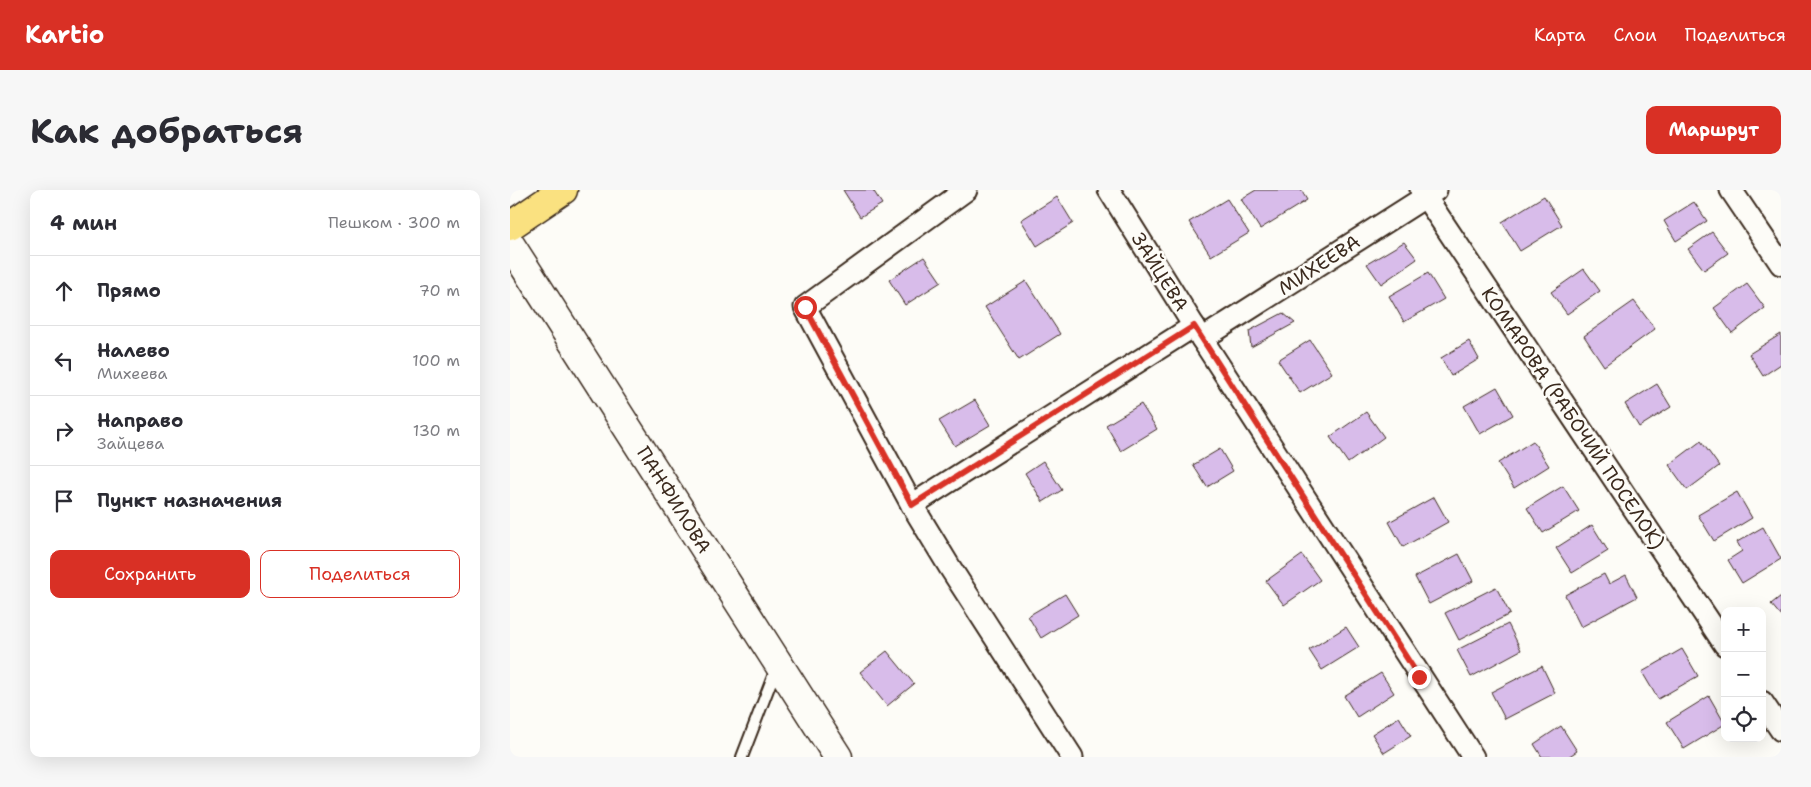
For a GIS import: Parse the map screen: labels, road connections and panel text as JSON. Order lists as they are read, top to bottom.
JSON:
{
  "streets": {
    "street": [
      "МИХЕЕВА",
      "ЗАЙЦЕВА",
      "КОМАРОВА (РАБОЧИЙ ПОСЕЛОК)",
      "ПАНФИЛОВА"
    ]
  },
  "crossings": [
    ["МИХЕЕВА", "ЗАЙЦЕВА"],
    ["МИХЕЕВА", "КОМАРОВА (РАБОЧИЙ ПОСЕЛОК)"]
  ],
  "page": {
    "header": "Kartio",
    "nav": ["Карта", "Слои", "Поделиться"],
    "buttons": [
      "Маршрут",
      ["Сохранить", "Поделиться"]
    ],
    "title": "Как добраться",
    "heading": ["4 мин", "Пешком · 300 m"],
    "list": [
      ["Прямо", "70 m"],
      ["Налево", "Михеева", "100 m"],
      ["Направо", "Зайцева", "130 m"],
      "Пункт назначения"
    ],
    "map_buttons": ["+", "−"]
  }
}
